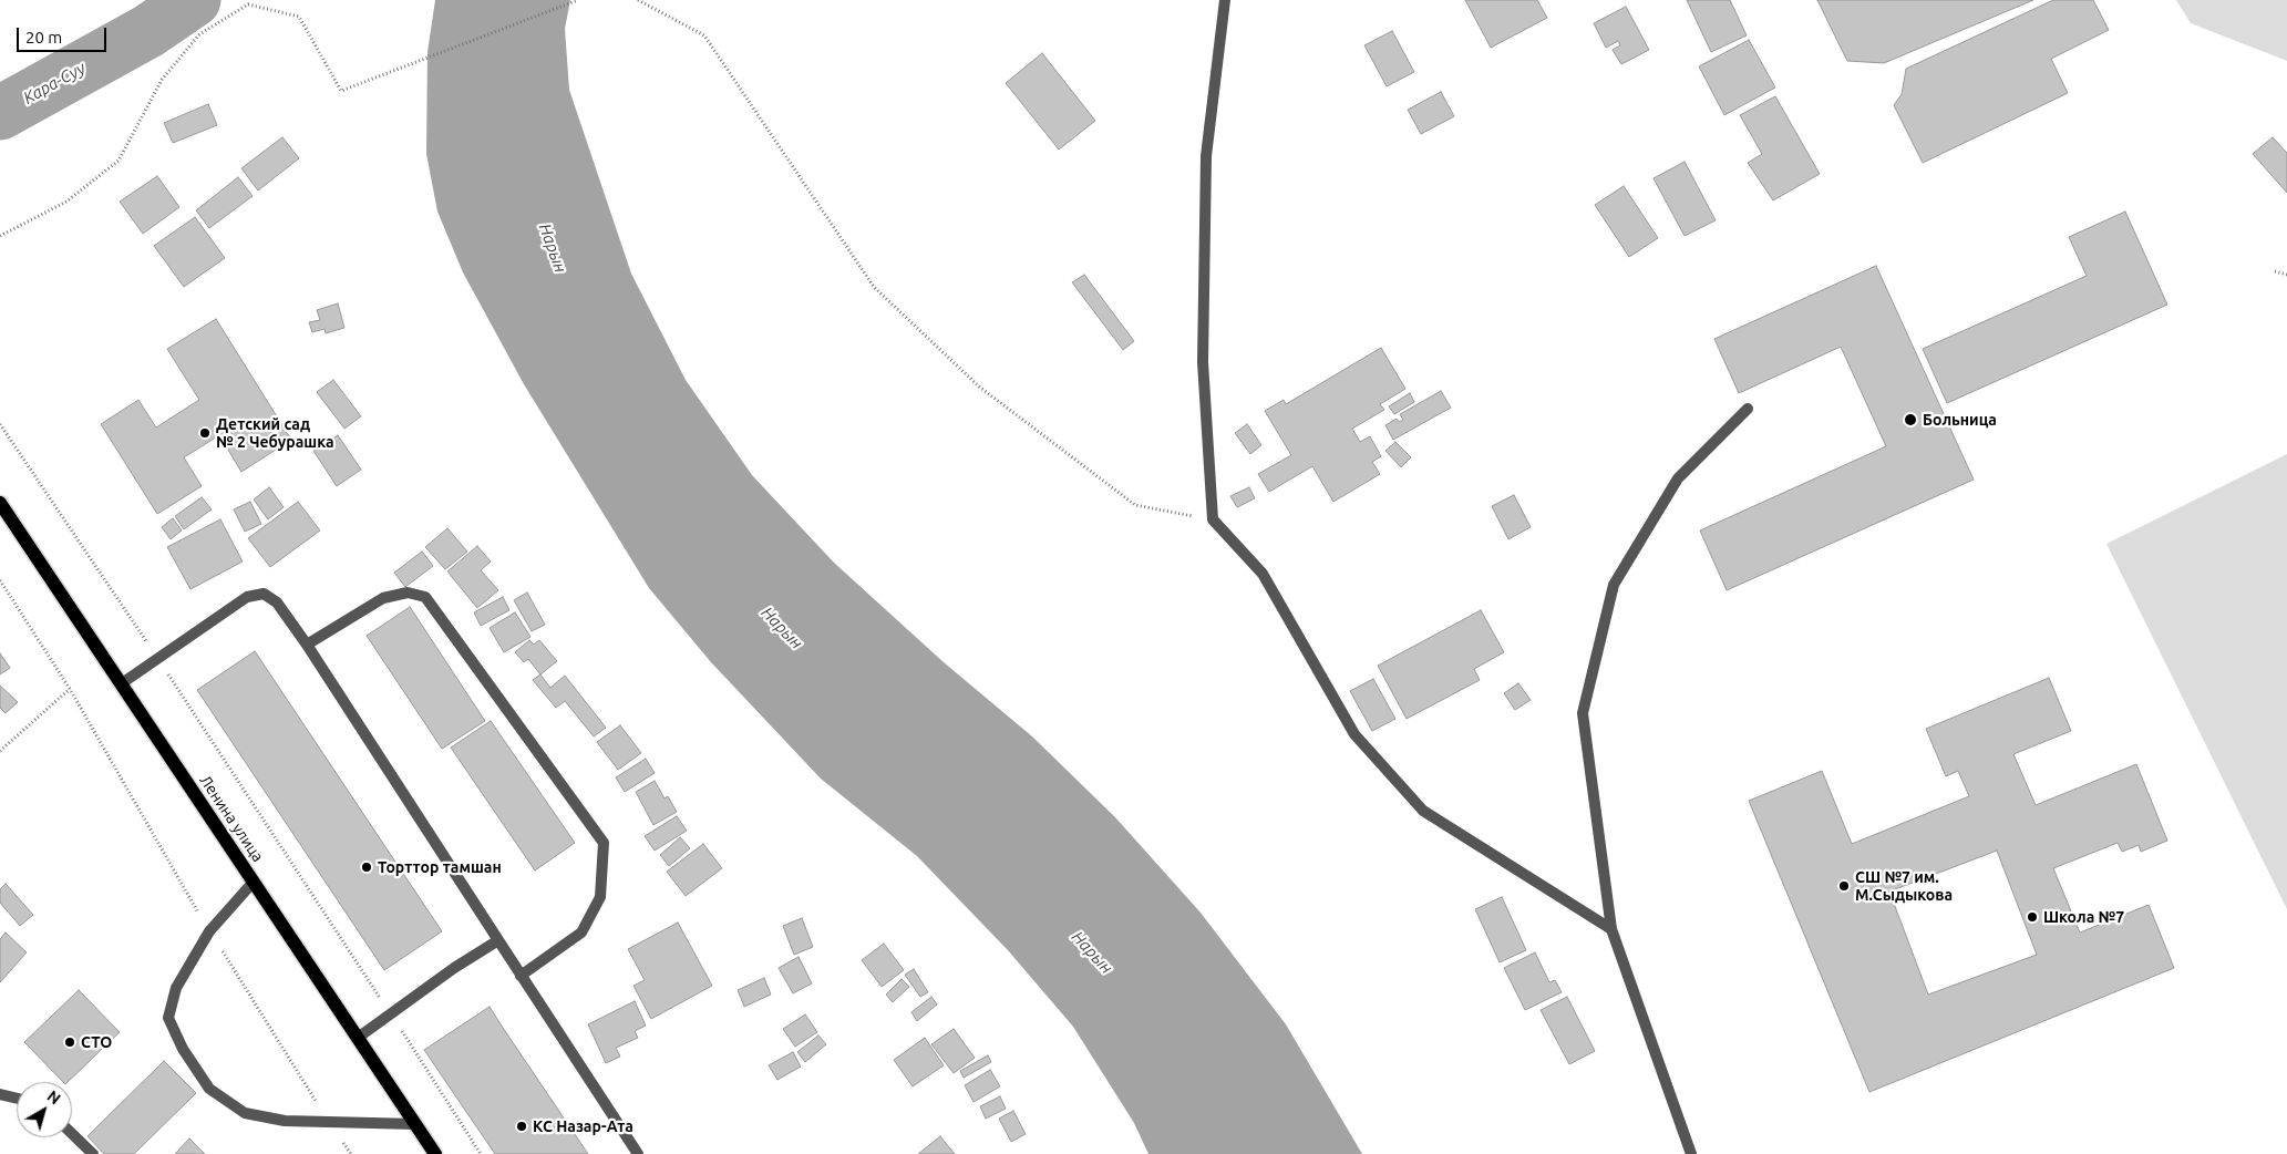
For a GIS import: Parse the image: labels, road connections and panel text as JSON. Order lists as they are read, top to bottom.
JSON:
{
  "streets": {
    "main road": ["Ленина улица"]
  },
  "water": ["Кара-Суу", "Нарын"],
  "places": [
    "Больница",
    "Детский сад № 2 Чебурашка",
    "Торттор тамшан",
    "СШ №7 им. М.Сыдыкова",
    "Школа №7",
    "СТО",
    "КС Назар-Ата"
  ],
  "scale_bar": "20 m",
  "north": "top right"
}
